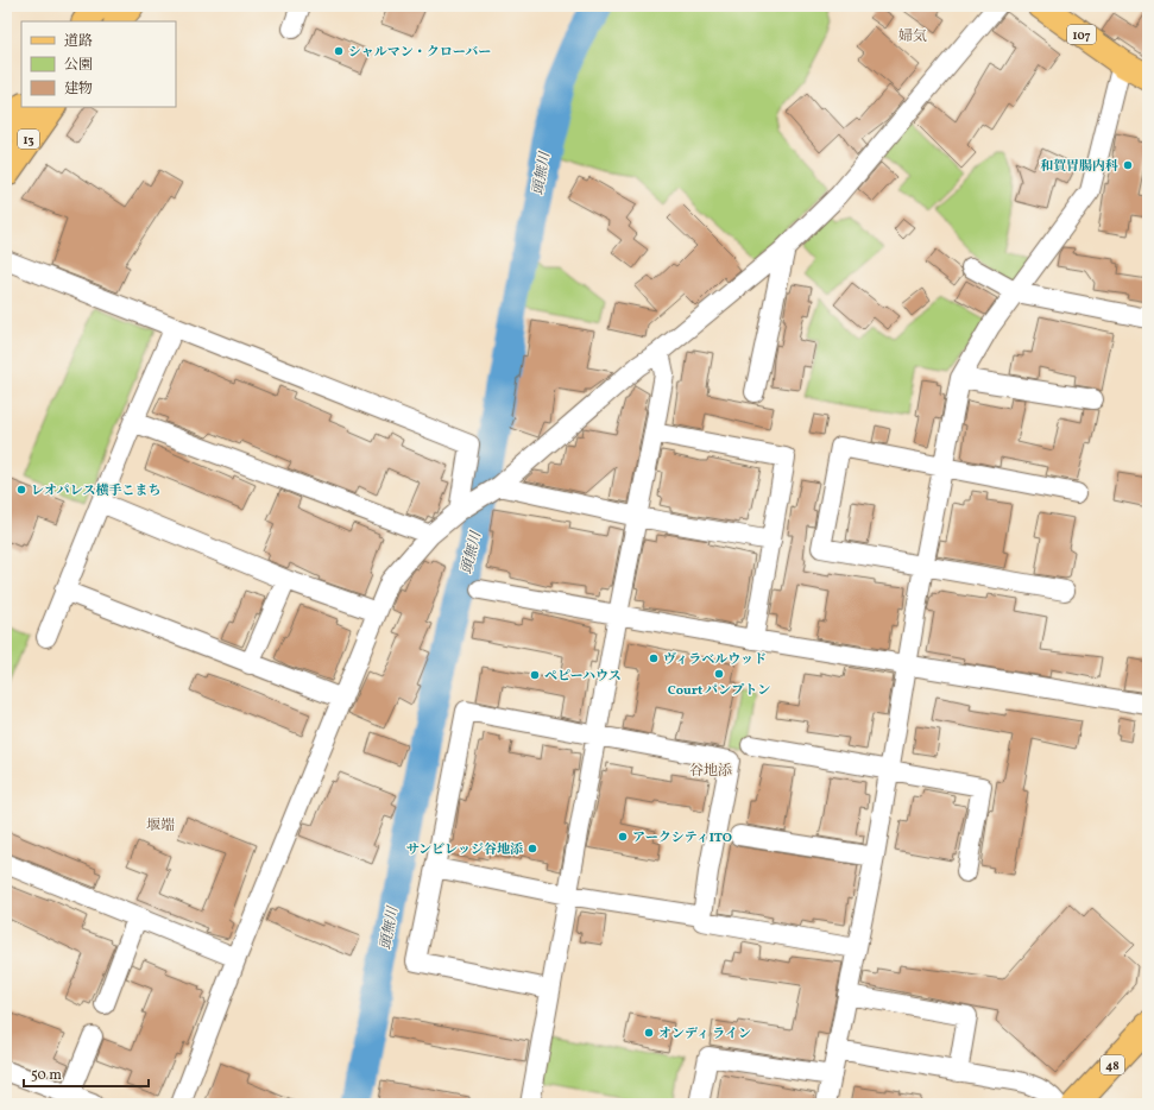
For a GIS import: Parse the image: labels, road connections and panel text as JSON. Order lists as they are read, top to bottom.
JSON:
{
  "streets": {
    "main road": ["107", "13", "48"]
  },
  "districts": ["婦気", "谷地添", "堰端"],
  "water": ["頭無川"],
  "places": [
    "シャルマン・クローバー",
    "和賀胃腸内科",
    "レオパレス横手こまち",
    "ヴィラベルウッド",
    "Court パンプトン",
    "ペピーハウス",
    "アークシティITO",
    "サンビレッジ谷地添",
    "オンディ ライン"
  ],
  "legend": ["道路", "公園", "建物"],
  "scale_bar": "50 m"
}
